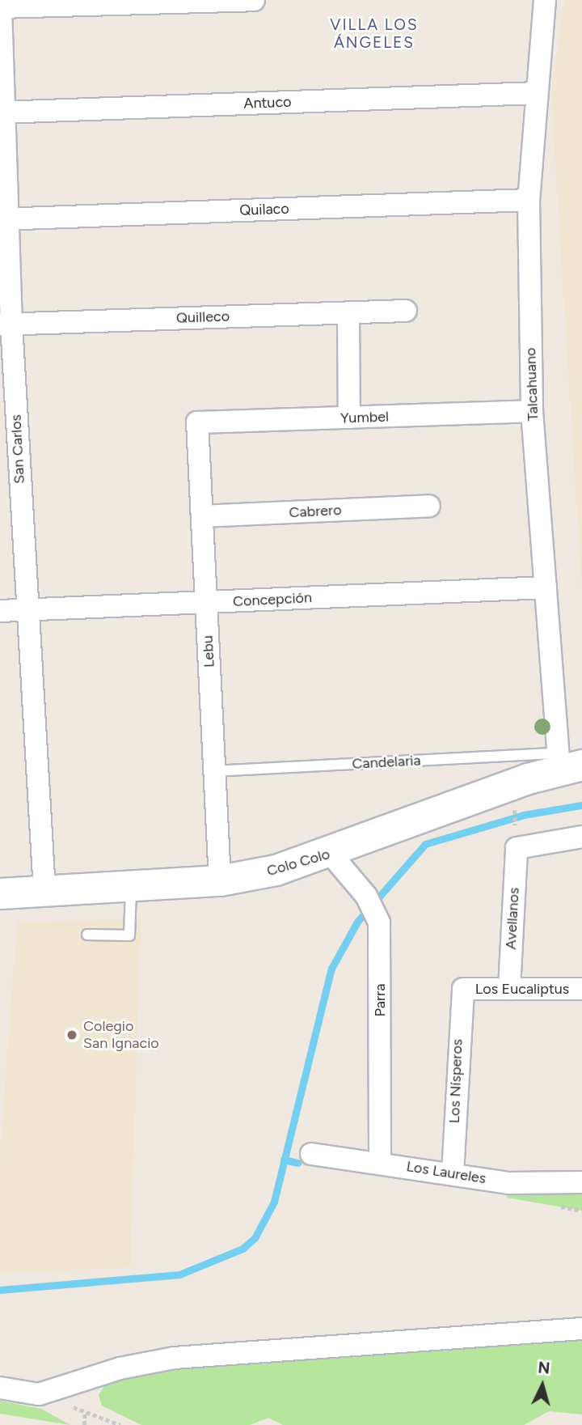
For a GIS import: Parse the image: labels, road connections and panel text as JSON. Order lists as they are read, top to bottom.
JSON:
{
  "streets": {
    "main road": ["Colo Colo"],
    "street": [
      "Antuco",
      "Quilaco",
      "Quilleco",
      "Talcahuano",
      "Yumbel",
      "San Carlos",
      "Cabrero",
      "Concepción",
      "Lebu",
      "Avellanos",
      "Los Eucaliptus",
      "Parra",
      "Los Nísperos",
      "Los Laureles"
    ],
    "lane": ["Candelaria"]
  },
  "crossings": [
    ["Antuco", "Talcahuano"],
    ["Antuco", "San Carlos"],
    ["Quilaco", "Talcahuano"],
    ["Quilaco", "San Carlos"],
    ["Quilleco", "San Carlos"],
    ["Talcahuano", "Yumbel"],
    ["Talcahuano", "Concepción"],
    ["Talcahuano", "Candelaria"],
    ["Talcahuano", "Colo Colo"],
    ["Yumbel", "Lebu"],
    ["San Carlos", "Concepción"],
    ["San Carlos", "Colo Colo"],
    ["Cabrero", "Lebu"],
    ["Concepción", "Lebu"],
    ["Lebu", "Candelaria"],
    ["Lebu", "Colo Colo"],
    ["Candelaria", "Colo Colo"],
    ["Colo Colo", "Parra"],
    ["Avellanos", "Los Eucaliptus"],
    ["Los Eucaliptus", "Los Nísperos"],
    ["Parra", "Los Laureles"],
    ["Los Nísperos", "Los Laureles"]
  ],
  "districts": ["VILLA LOS ÁNGELES"],
  "places": ["Colegio San Ignacio"],
  "north": "top"
}
